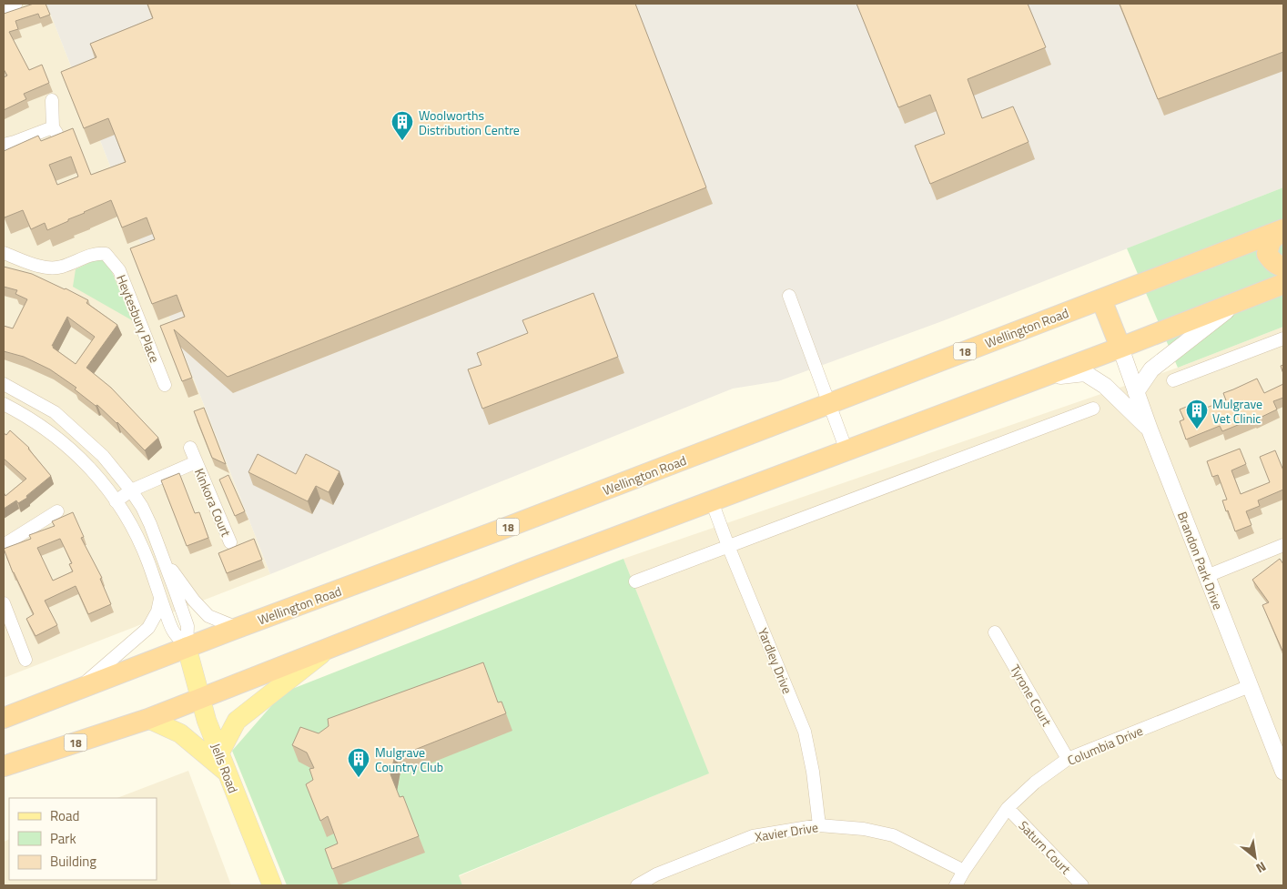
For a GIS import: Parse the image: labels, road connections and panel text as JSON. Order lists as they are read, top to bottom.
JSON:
{
  "streets": {
    "highway": ["Wellington Road", "18"],
    "main road": ["Jells Road"],
    "street": [
      "Heytesbury Place",
      "Kinkora Court",
      "Brandon Park Drive",
      "Yardley Drive",
      "Tyrone Court",
      "Columbia Drive",
      "Xavier Drive",
      "Saturn Court"
    ]
  },
  "crossings": [
    ["Wellington Road", "Jells Road"],
    ["18", "Brandon Park Drive"],
    ["18", "Yardley Drive"],
    ["18", "Jells Road"],
    ["Brandon Park Drive", "Columbia Drive"],
    ["Yardley Drive", "Xavier Drive"],
    ["Tyrone Court", "Columbia Drive"],
    ["Columbia Drive", "Xavier Drive"],
    ["Columbia Drive", "Saturn Court"]
  ],
  "places": {
    "building": ["Woolworths Distribution Centre", "Mulgrave Vet Clinic", "Mulgrave Country Club"]
  },
  "legend": ["Road", "Park", "Building"],
  "north": "bottom right"
}
